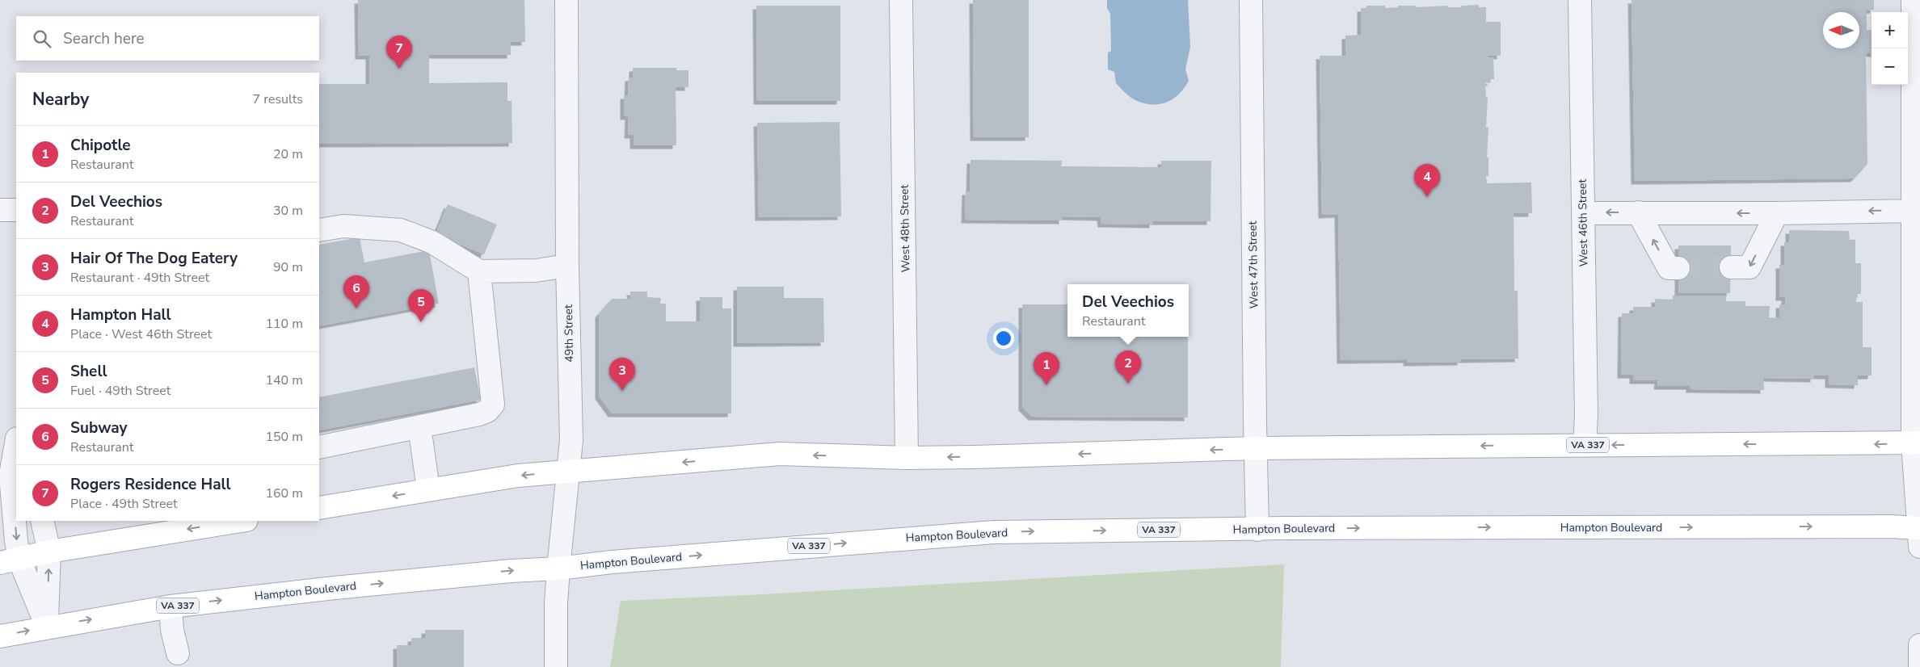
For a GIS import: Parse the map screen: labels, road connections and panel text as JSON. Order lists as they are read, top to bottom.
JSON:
{
  "streets": {
    "main road": ["VA 337", "Hampton Boulevard"],
    "street": [
      "West 46th Street",
      "West 48th Street",
      "West 47th Street",
      "49th Street"
    ]
  },
  "crossings": [
    ["West 46th Street", "VA 337"],
    ["West 48th Street", "VA 337"],
    ["West 47th Street", "VA 337"],
    ["West 47th Street", "Hampton Boulevard"],
    ["49th Street", "VA 337"],
    ["49th Street", "Hampton Boulevard"]
  ],
  "north": "left",
  "page": {
    "map_buttons": ["+", "−"],
    "search": "Search here",
    "pins": [
      "7",
      "4",
      "6",
      "5",
      "2",
      "1",
      "3"
    ],
    "heading": ["Nearby", "7 results"],
    "list": [
      {
        "mark": "1",
        "name": "Chipotle",
        "note": "Restaurant",
        "value": "20 m"
      },
      {
        "mark": "2",
        "name": "Del Veechios",
        "note": "Restaurant",
        "value": "30 m"
      },
      {
        "mark": "3",
        "name": "Hair Of The Dog Eatery",
        "note": "Restaurant · 49th Street",
        "value": "90 m"
      },
      {
        "mark": "4",
        "name": "Hampton Hall",
        "note": "Place · West 46th Street",
        "value": "110 m"
      },
      {
        "mark": "5",
        "name": "Shell",
        "note": "Fuel · 49th Street",
        "value": "140 m"
      },
      {
        "mark": "6",
        "name": "Subway",
        "note": "Restaurant",
        "value": "150 m"
      },
      {
        "mark": "7",
        "name": "Rogers Residence Hall",
        "note": "Place · 49th Street",
        "value": "160 m"
      }
    ],
    "popup": ["Del Veechios", "Restaurant"]
  }
}
